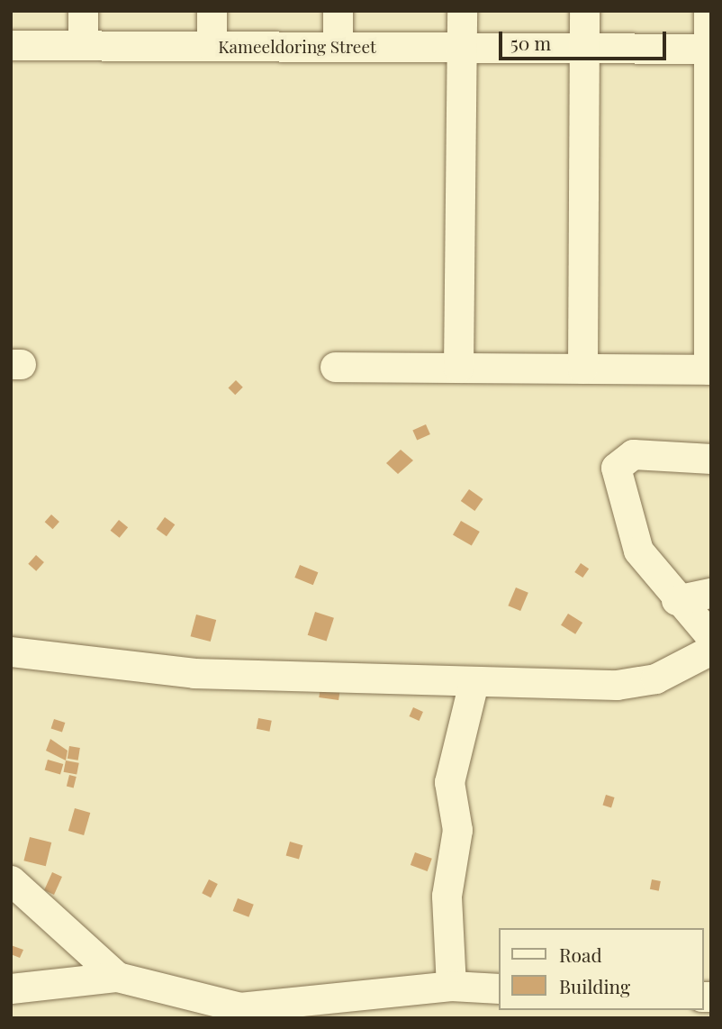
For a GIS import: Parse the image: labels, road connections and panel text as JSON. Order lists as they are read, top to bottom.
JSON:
{
  "streets": {
    "street": ["Kameeldoring Street"]
  },
  "legend": ["Road", "Building"],
  "scale_bar": "50 m"
}
